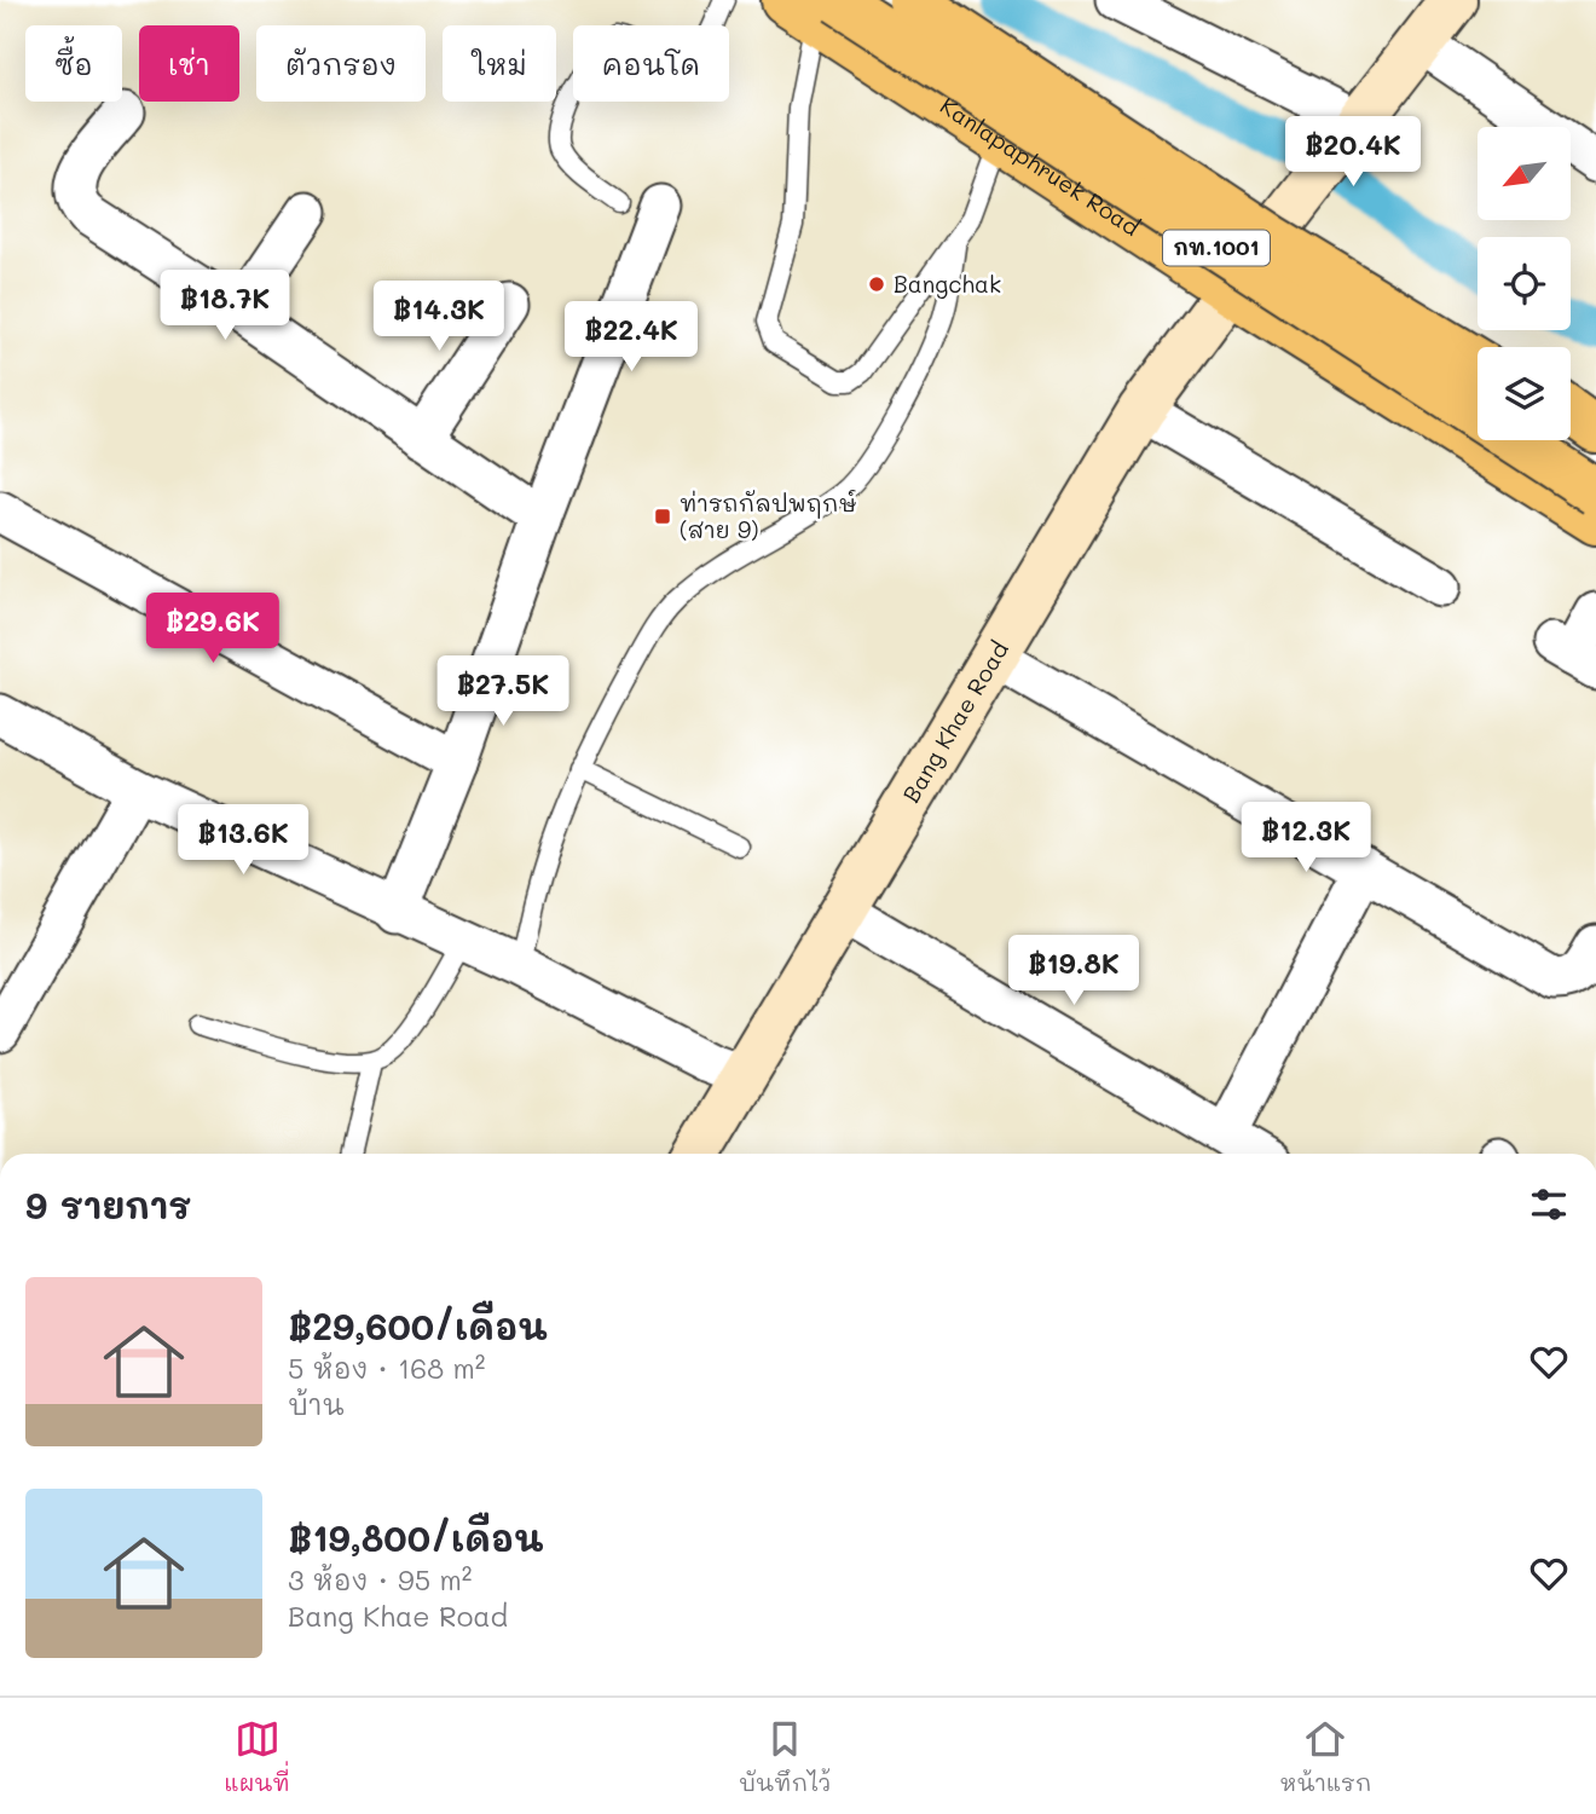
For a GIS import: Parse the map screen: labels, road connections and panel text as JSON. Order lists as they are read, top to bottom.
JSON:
{
  "streets": {
    "main road": ["Kanlapaphruek Road", "กท.1001", "Bang Khae Road"]
  },
  "crossings": [
    ["Kanlapaphruek Road", "Bang Khae Road"]
  ],
  "places": {
    "other": ["Bangchak"],
    "transit": ["ท่ารถกัลปพฤกษ์ (สาย 9)"]
  },
  "north": "bottom left",
  "page": {
    "chip": [
      "ซื้อ",
      "เช่า",
      "ตัวกรอง",
      "ใหม่",
      "คอนโด"
    ],
    "price": [
      "฿20.4K",
      "฿18.7K",
      "฿14.3K",
      "฿22.4K",
      "฿29.6K",
      "฿27.5K",
      "฿12.3K",
      "฿13.6K",
      "฿19.8K"
    ],
    "heading": "9 รายการ",
    "list": [
      {
        "name": "฿29,600/เดือน",
        "note": "5 ห้อง · 168 m² · บ้าน"
      },
      {
        "name": "฿19,800/เดือน",
        "note": "3 ห้อง · 95 m² · Bang Khae Road"
      }
    ],
    "tabs": ["แผนที่", "บันทึกไว้", "หน้าแรก"]
  }
}
